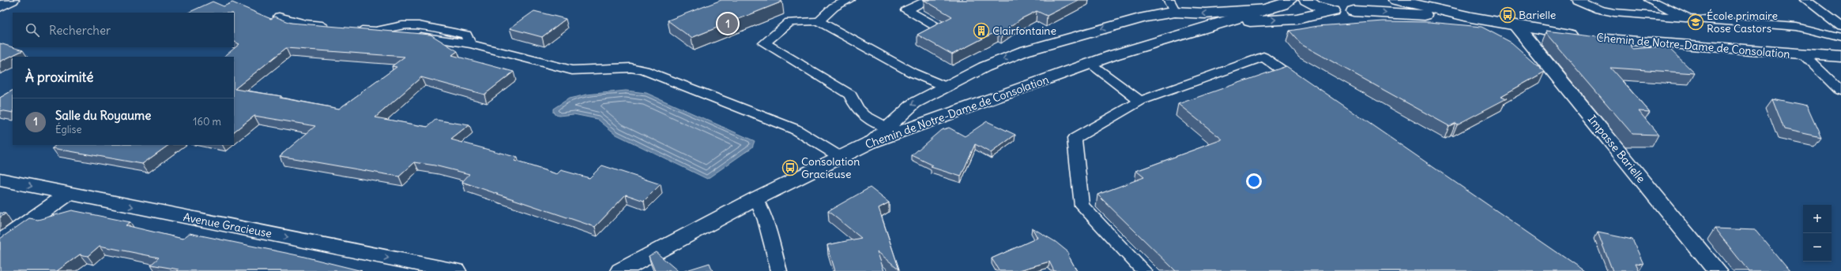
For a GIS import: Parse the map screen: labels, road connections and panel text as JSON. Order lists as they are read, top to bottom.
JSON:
{
  "streets": {
    "street": ["Chemin de Notre-Dame de Consolation", "Impasse Barielle", "Avenue Gracieuse"]
  },
  "crossings": [
    ["Chemin de Notre-Dame de Consolation", "Impasse Barielle"]
  ],
  "one_way": ["Avenue Gracieuse"],
  "places": {
    "bus stop": ["Barielle", "Consolation Gracieuse"],
    "school or university": ["École primaire Rose Castors"],
    "building": ["Clairfontaine"]
  },
  "page": {
    "pins": "1",
    "search": "Rechercher",
    "heading": "À proximité",
    "list": [
      {
        "mark": "1",
        "name": "Salle du Royaume",
        "note": "Église",
        "value": "160 m"
      }
    ],
    "map_buttons": ["+", "−"]
  }
}
